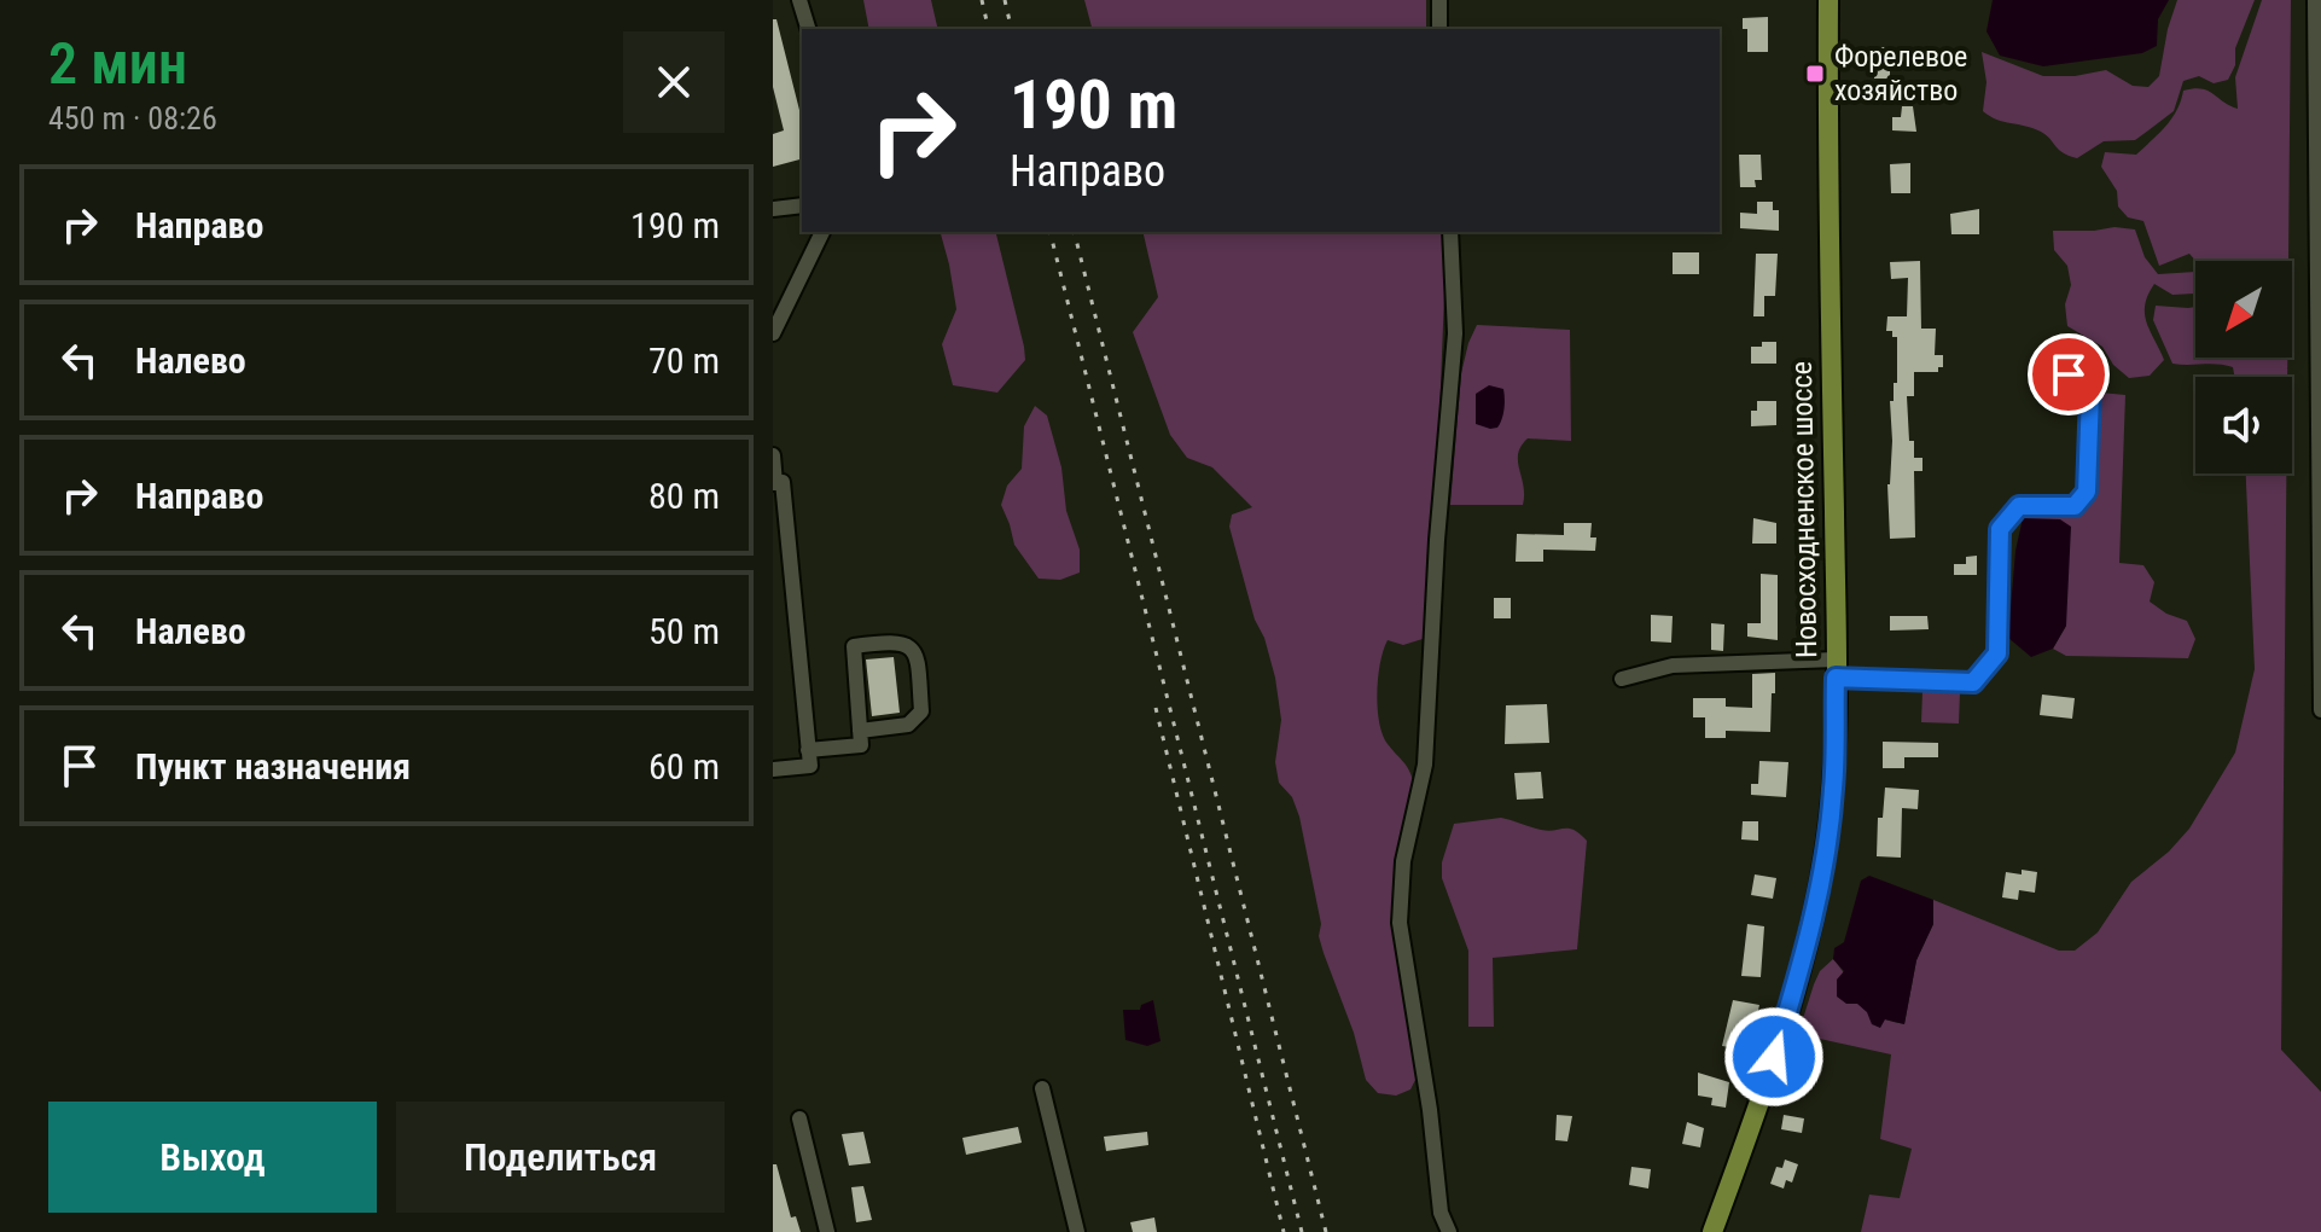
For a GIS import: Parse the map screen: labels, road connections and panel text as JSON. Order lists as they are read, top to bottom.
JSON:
{
  "streets": {
    "main road": ["Новосходненское шоссе"]
  },
  "places": {
    "transit": ["Форелевое хозяйство"]
  },
  "north": "bottom left",
  "page": {
    "heading": ["2 мин", "450 m · 08:26"],
    "turn": ["190 m", "Направо"],
    "list": [
      {
        "name": "Направо",
        "value": "190 m"
      },
      {
        "name": "Налево",
        "value": "70 m"
      },
      {
        "name": "Направо",
        "value": "80 m"
      },
      {
        "name": "Налево",
        "value": "50 m"
      },
      {
        "name": "Пункт назначения",
        "value": "60 m"
      }
    ],
    "buttons": ["Выход", "Поделиться"]
  }
}
